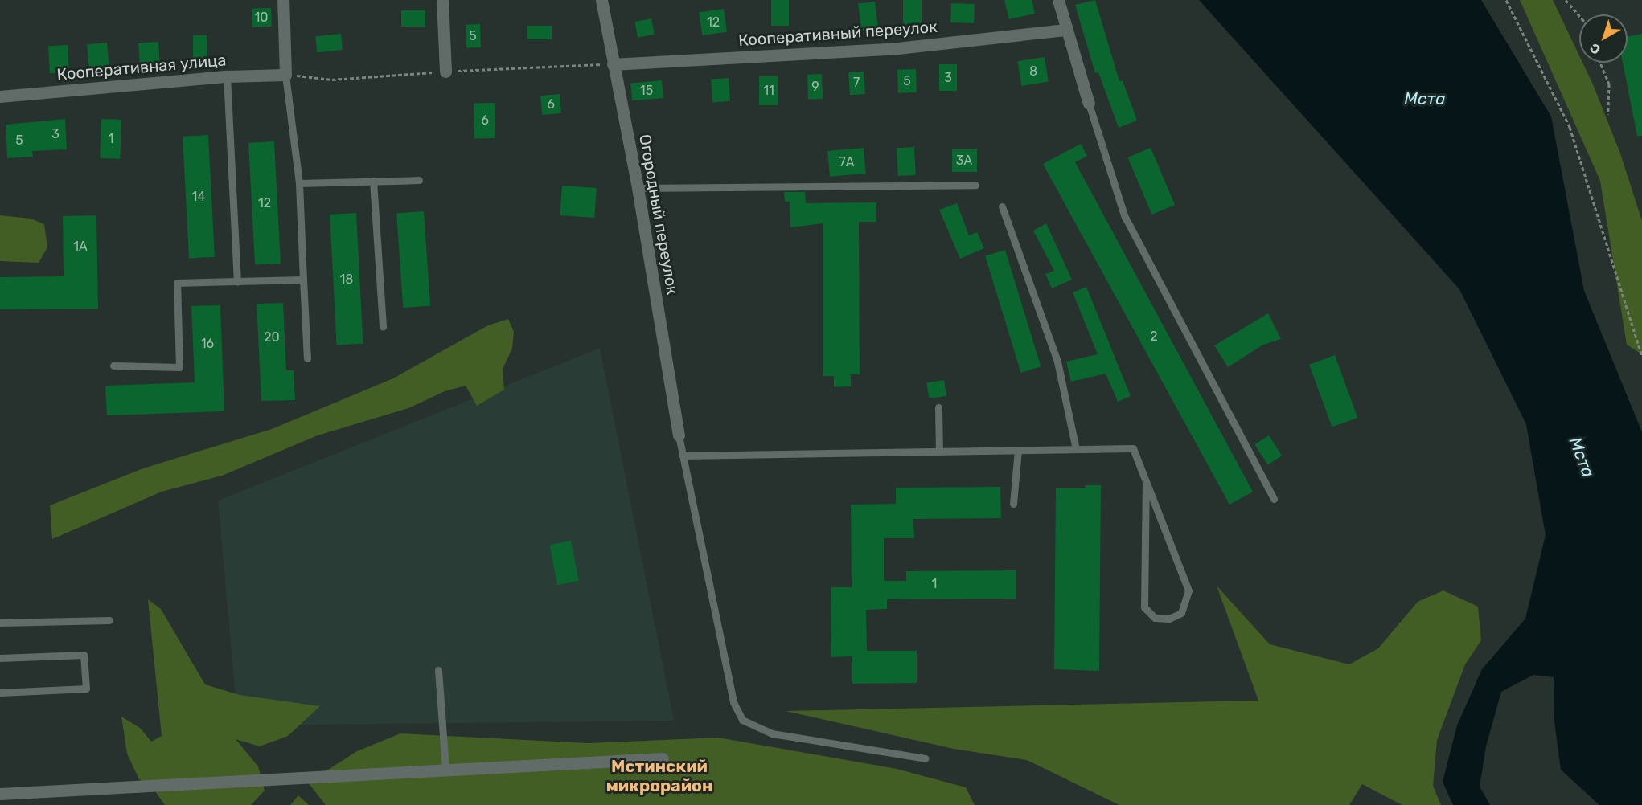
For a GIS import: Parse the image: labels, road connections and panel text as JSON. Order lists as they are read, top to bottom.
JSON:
{
  "streets": {
    "street": ["Кооперативный переулок", "Кооперативная улица", "Огородный переулок"]
  },
  "crossings": [
    ["Кооперативный переулок", "Огородный переулок"]
  ],
  "districts": ["Мстинский микрорайон"],
  "water": ["Мста"],
  "house_numbers": [
    "10",
    "12",
    "5",
    "8",
    "3",
    "5",
    "7",
    "9",
    "15",
    "11",
    "6",
    "6",
    "3",
    "1",
    "5",
    "3А",
    "7А",
    "14",
    "12",
    "1А",
    "18",
    "2",
    "20",
    "16",
    "1"
  ],
  "north": "bottom left"
}
